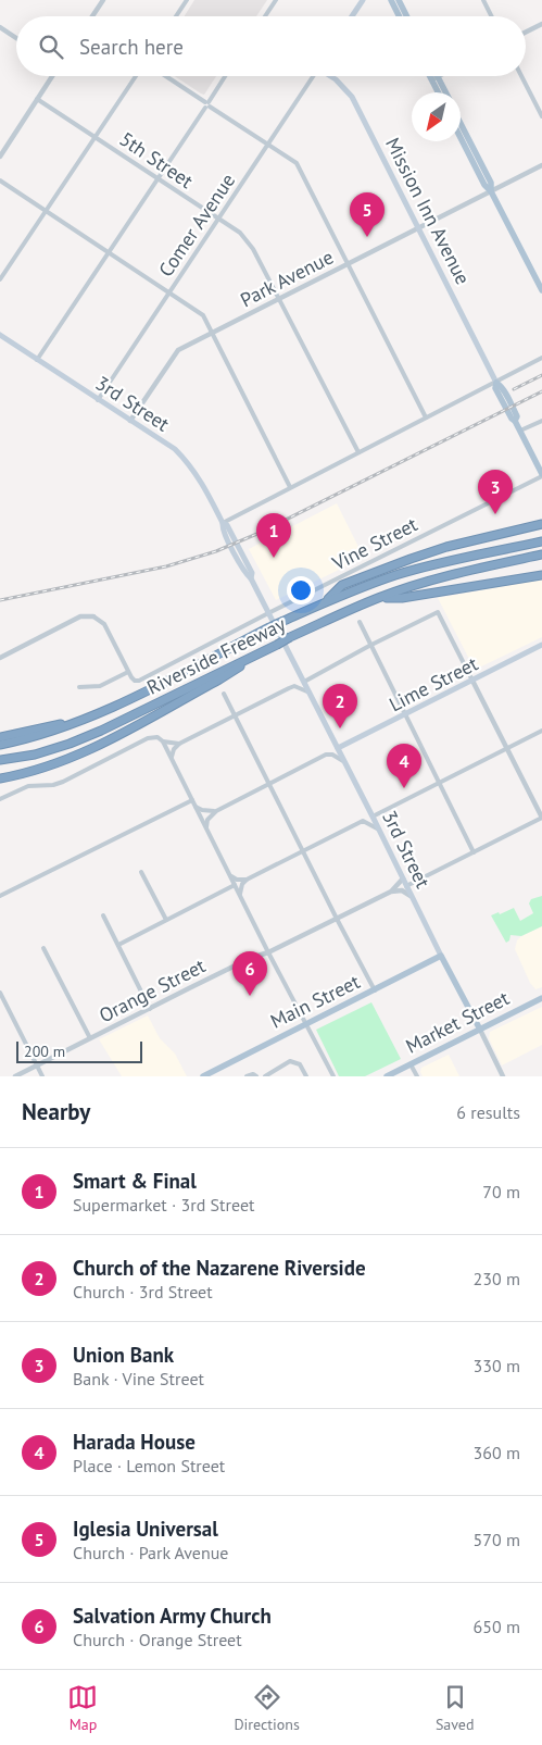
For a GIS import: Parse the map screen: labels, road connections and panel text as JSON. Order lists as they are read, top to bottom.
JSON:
{
  "streets": {
    "highway": ["Riverside Freeway"],
    "main road": [
      "Mission Inn Avenue",
      "3rd Street",
      "Lime Street",
      "Main Street",
      "Market Street"
    ],
    "street": [
      "5th Street",
      "Comer Avenue",
      "Park Avenue",
      "Vine Street",
      "Orange Street"
    ]
  },
  "crossings": [
    ["5th Street", "Comer Avenue"],
    ["5th Street", "Park Avenue"],
    ["Mission Inn Avenue", "Park Avenue"],
    ["Mission Inn Avenue", "Vine Street"],
    ["Comer Avenue", "3rd Street"],
    ["Park Avenue", "3rd Street"],
    ["3rd Street", "Vine Street"],
    ["3rd Street", "Lime Street"],
    ["3rd Street", "Orange Street"],
    ["3rd Street", "Main Street"],
    ["3rd Street", "Market Street"]
  ],
  "scale_bar": "200 m",
  "north": "bottom left",
  "page": {
    "search": "Search here",
    "pins": [
      "5",
      "3",
      "1",
      "2",
      "4",
      "6"
    ],
    "scale": "200 m",
    "heading": ["Nearby", "6 results"],
    "list": [
      {
        "mark": "1",
        "name": "Smart & Final",
        "note": "Supermarket · 3rd Street",
        "value": "70 m"
      },
      {
        "mark": "2",
        "name": "Church of the Nazarene Riverside",
        "note": "Church · 3rd Street",
        "value": "230 m"
      },
      {
        "mark": "3",
        "name": "Union Bank",
        "note": "Bank · Vine Street",
        "value": "330 m"
      },
      {
        "mark": "4",
        "name": "Harada House",
        "note": "Place · Lemon Street",
        "value": "360 m"
      },
      {
        "mark": "5",
        "name": "Iglesia Universal",
        "note": "Church · Park Avenue",
        "value": "570 m"
      },
      {
        "mark": "6",
        "name": "Salvation Army Church",
        "note": "Church · Orange Street",
        "value": "650 m"
      }
    ],
    "nav": ["Map", "Directions", "Saved"]
  }
}
